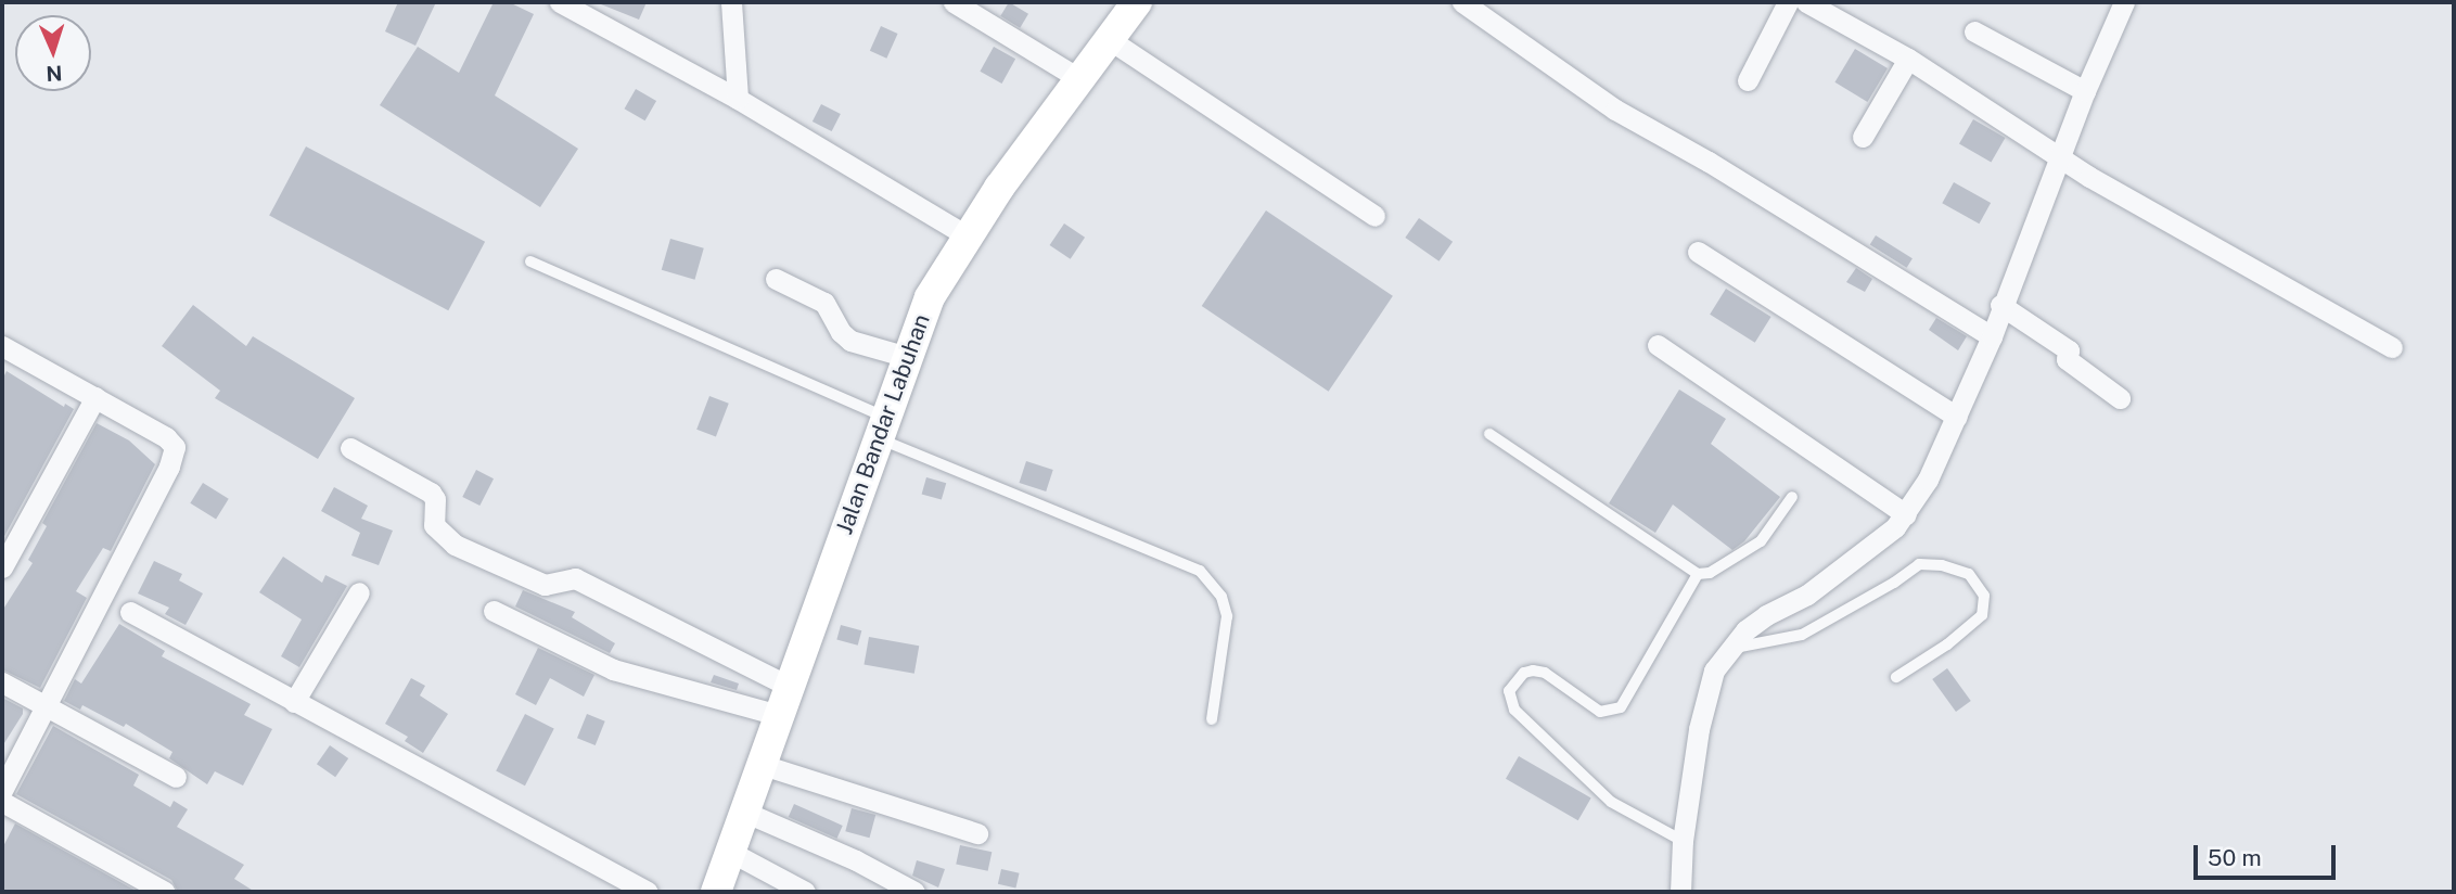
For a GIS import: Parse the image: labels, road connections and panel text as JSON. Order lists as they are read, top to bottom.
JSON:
{
  "streets": {
    "main road": ["Jalan Bandar Labuhan"]
  },
  "scale_bar": "50 m",
  "north": "bottom"
}
